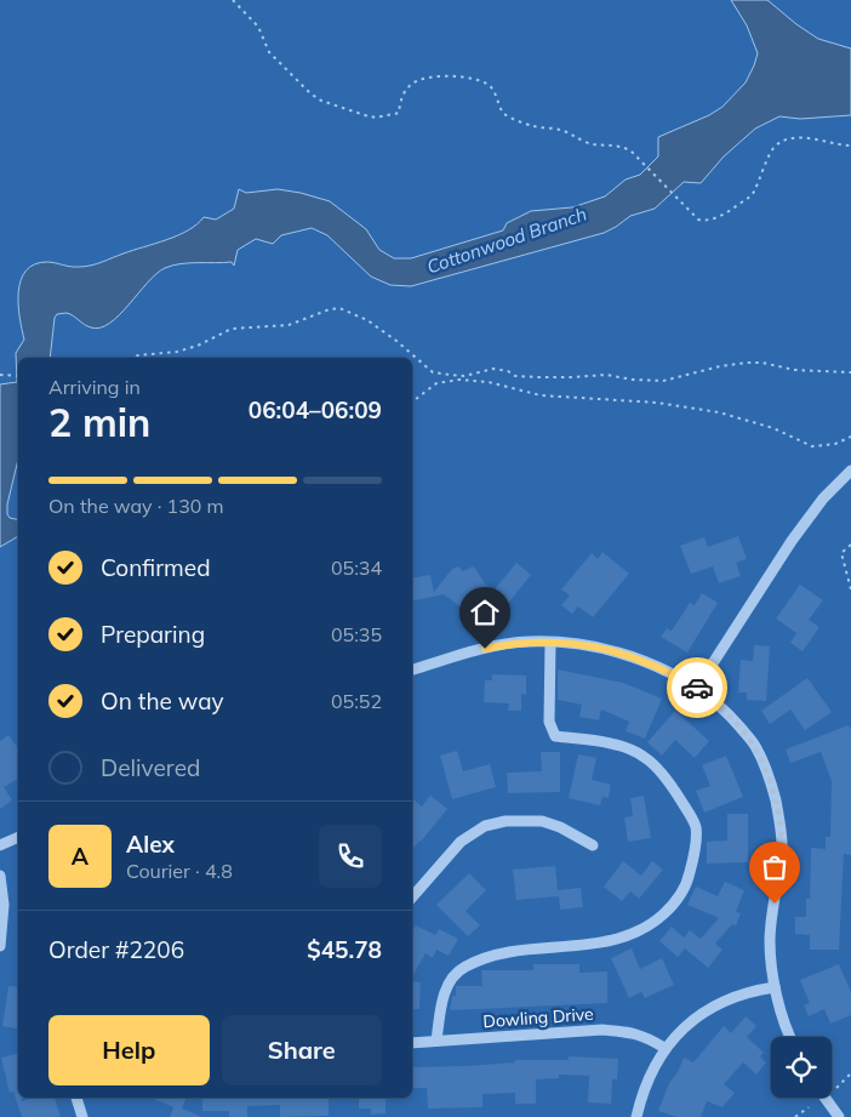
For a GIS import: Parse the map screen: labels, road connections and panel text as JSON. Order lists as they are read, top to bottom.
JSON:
{
  "streets": {
    "street": ["Dowling Drive"]
  },
  "water": ["Cottonwood Branch"],
  "page": {
    "heading": ["2 min", "Arriving in", "06:04–06:09"],
    "panel": [
      "Alex",
      "Courier · 4.8",
      "Order #2206",
      "$45.78"
    ],
    "bar": "On the way · 130 m",
    "list": [
      ["Confirmed", "05:34"],
      ["Preparing", "05:35"],
      ["On the way", "05:52"],
      "Delivered"
    ],
    "round": "A",
    "buttons": ["Help", "Share"]
  }
}
